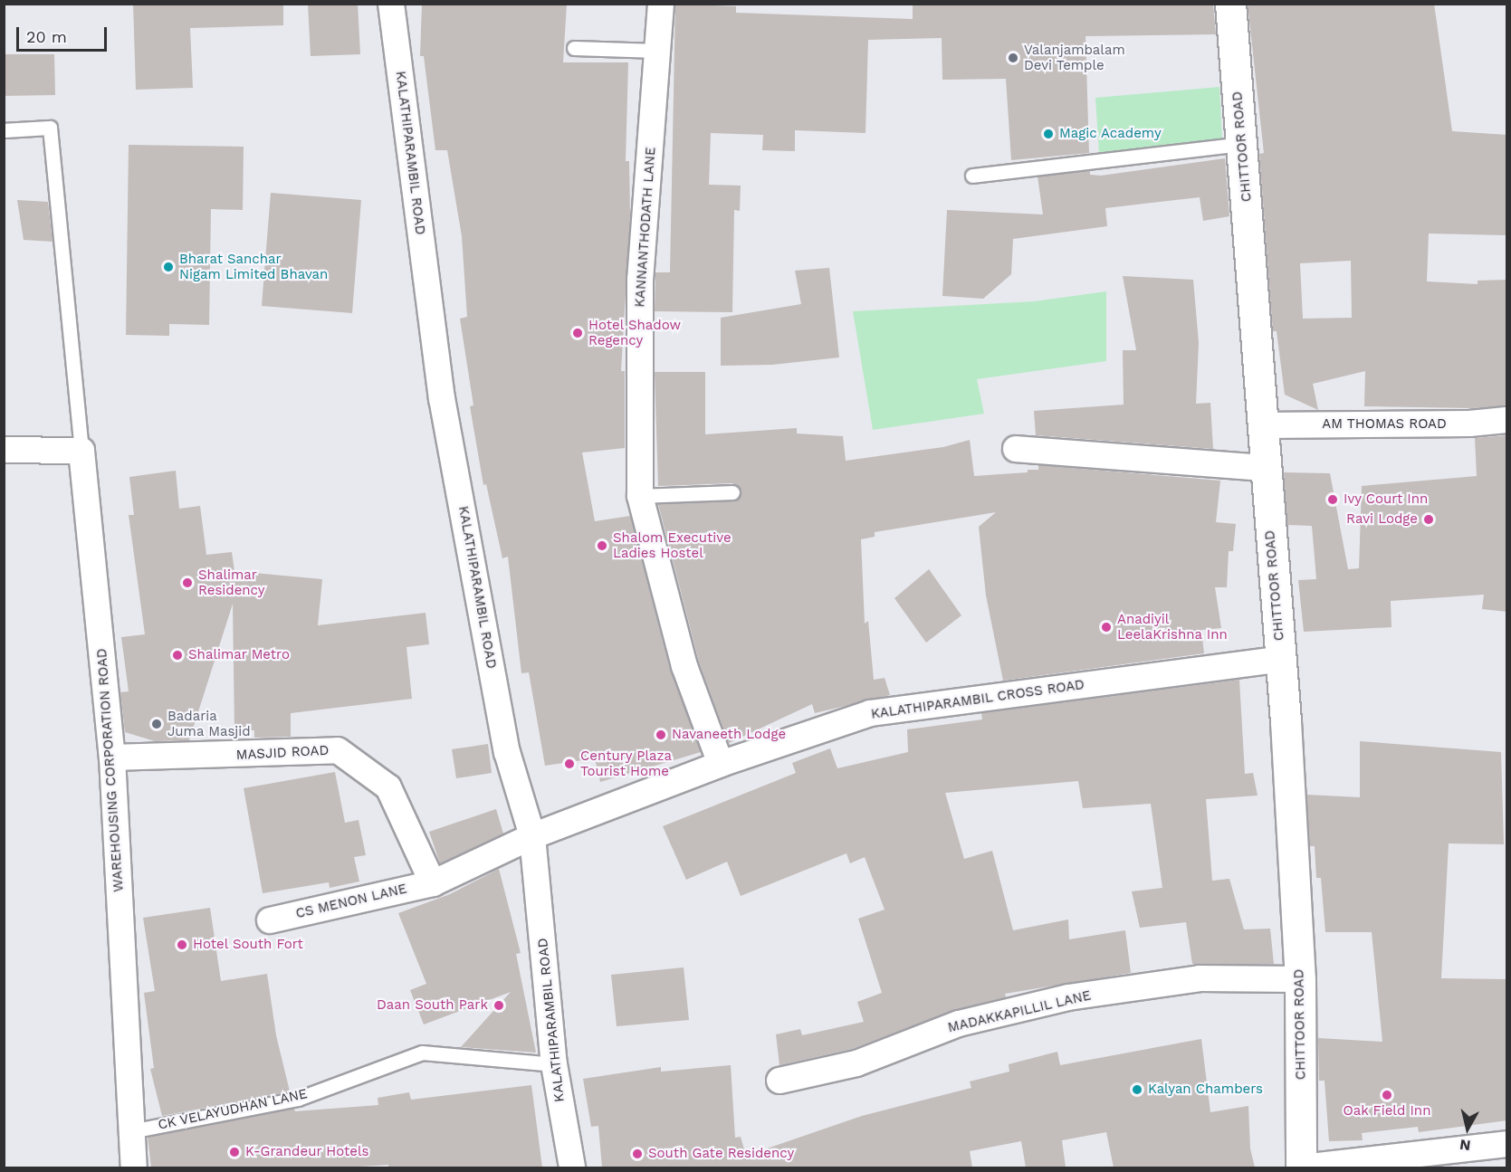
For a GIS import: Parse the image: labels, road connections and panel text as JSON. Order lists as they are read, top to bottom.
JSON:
{
  "streets": {
    "main road": ["CHITTOOR ROAD"],
    "street": [
      "KALATHIPARAMBIL ROAD",
      "KANNANTHODATH LANE",
      "AM THOMAS ROAD",
      "KALATHIPARAMBIL CROSS ROAD",
      "MASJID ROAD",
      "WAREHOUSING CORPORATION ROAD",
      "CS MENON LANE",
      "MADAKKAPILLIL LANE"
    ],
    "lane": ["CK VELAYUDHAN LANE"]
  },
  "crossings": [
    ["CHITTOOR ROAD", "AM THOMAS ROAD"],
    ["CHITTOOR ROAD", "KALATHIPARAMBIL CROSS ROAD"],
    ["CHITTOOR ROAD", "MADAKKAPILLIL LANE"],
    ["KALATHIPARAMBIL ROAD", "KALATHIPARAMBIL CROSS ROAD"],
    ["KALATHIPARAMBIL ROAD", "CK VELAYUDHAN LANE"],
    ["KANNANTHODATH LANE", "KALATHIPARAMBIL CROSS ROAD"],
    ["MASJID ROAD", "WAREHOUSING CORPORATION ROAD"],
    ["MASJID ROAD", "CS MENON LANE"],
    ["WAREHOUSING CORPORATION ROAD", "CK VELAYUDHAN LANE"]
  ],
  "places": [
    "Valanjambalam Devi Temple",
    "Magic Academy",
    "Bharat Sanchar Nigam Limited Bhavan",
    "Hotel Shadow Regency",
    "Ivy Court Inn",
    "Ravi Lodge",
    "Shalom Executive Ladies Hostel",
    "Shalimar Residency",
    "Anadiyil LeelaKrishna Inn",
    "Shalimar Metro",
    "Badaria Juma Masjid",
    "Navaneeth Lodge",
    "Century Plaza Tourist Home",
    "Hotel South Fort",
    "Daan South Park",
    "Kalyan Chambers",
    "Oak Field Inn",
    "K-Grandeur Hotels",
    "South Gate Residency"
  ],
  "scale_bar": "20 m",
  "north": "bottom"
}
